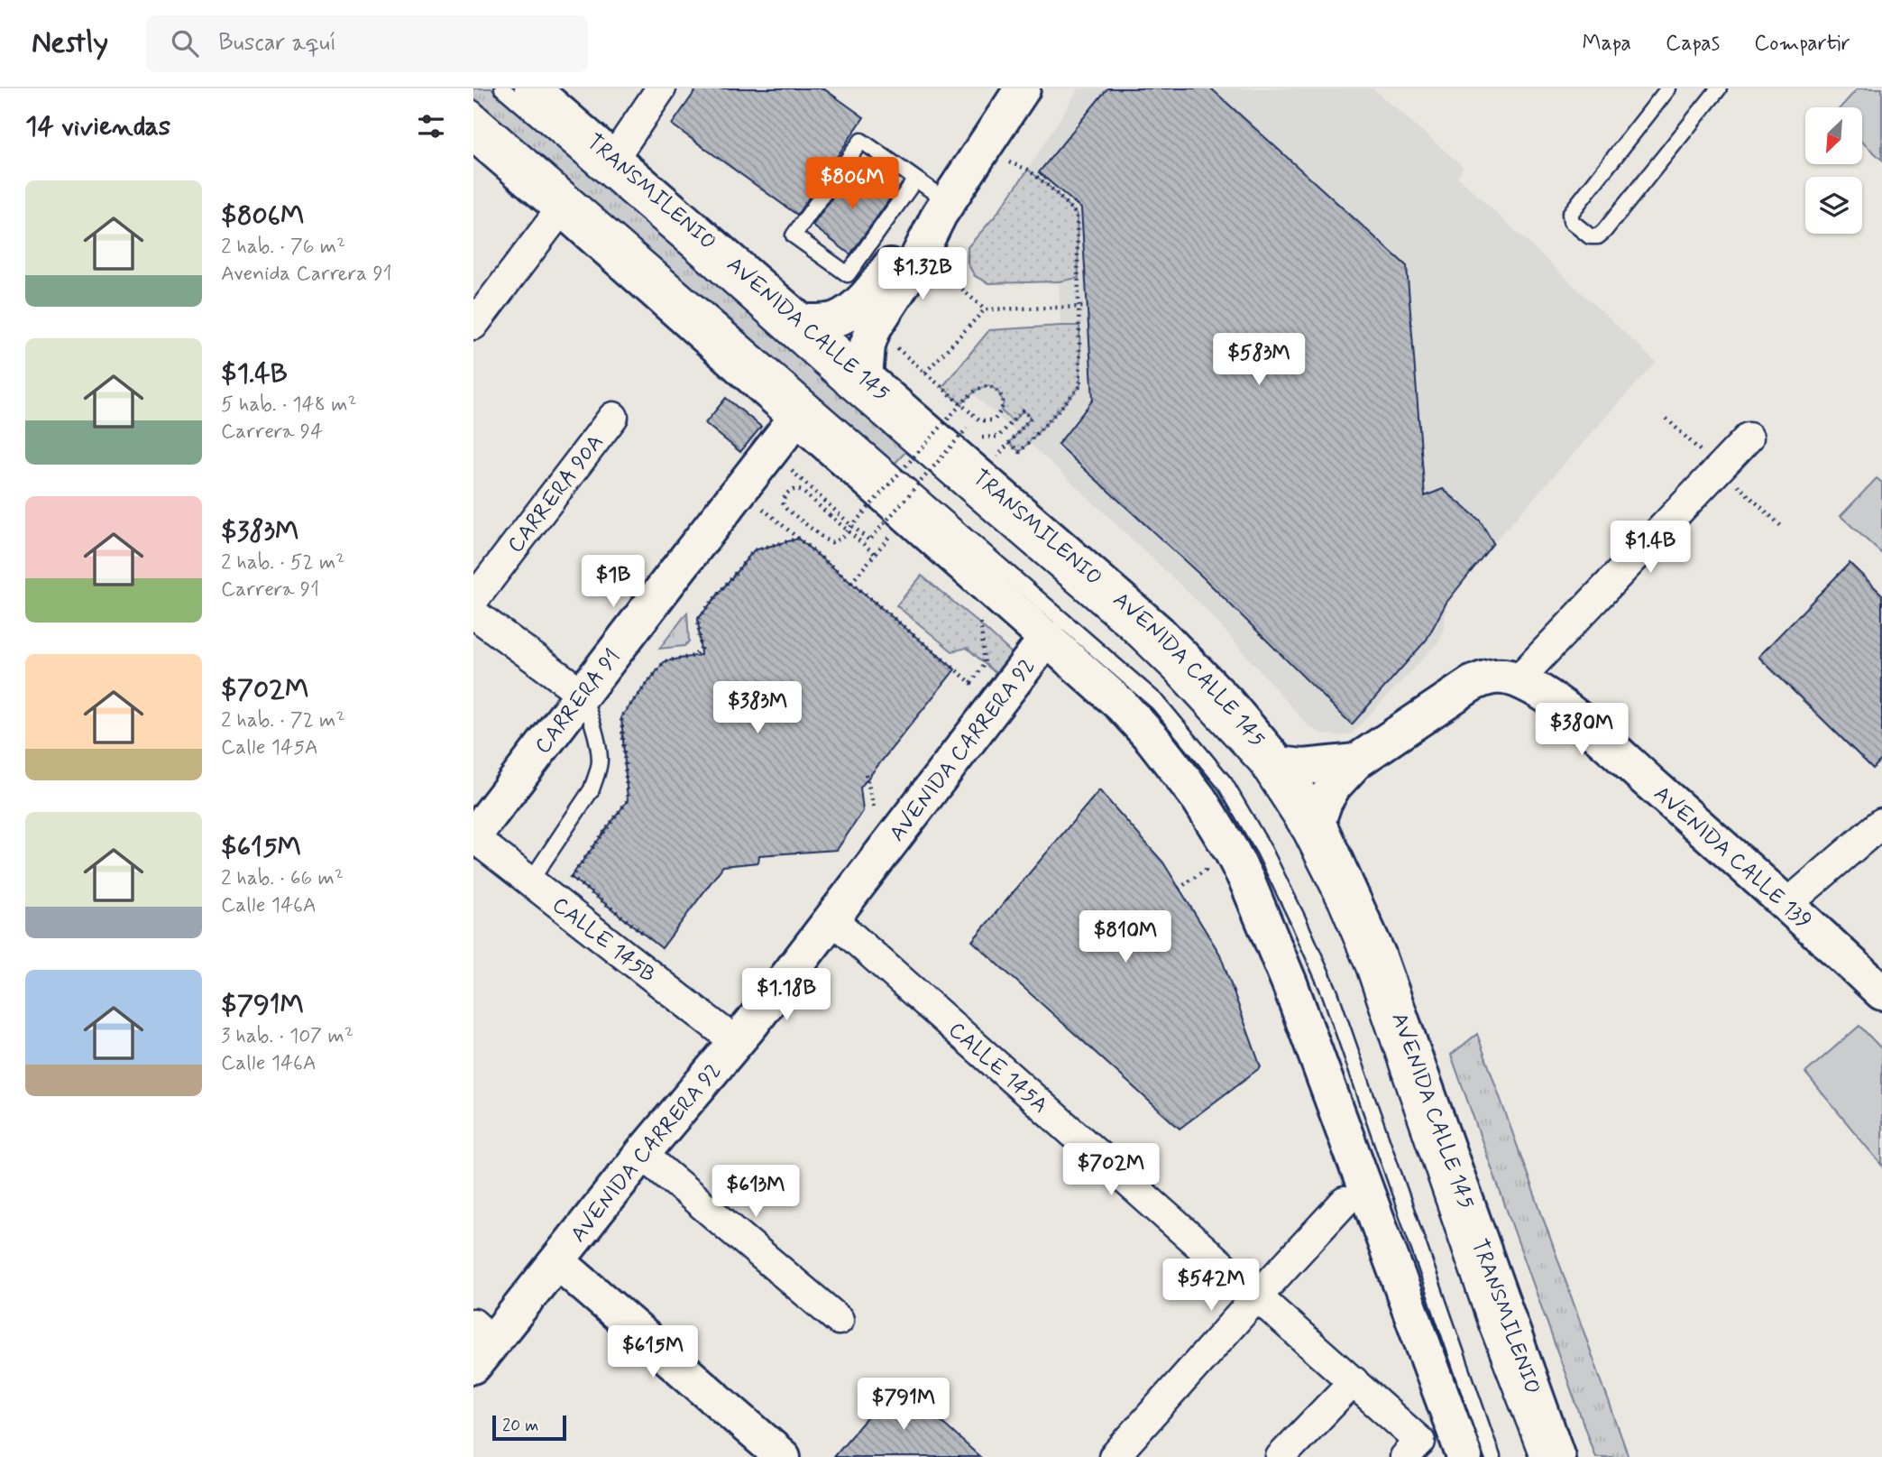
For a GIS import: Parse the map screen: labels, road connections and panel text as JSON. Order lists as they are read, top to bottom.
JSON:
{
  "streets": {
    "main road": [
      "AVENIDA CALLE 145",
      "CARRERA 91",
      "AVENIDA CARRERA 92",
      "AVENIDA CALLE 139"
    ],
    "street": ["CARRERA 90A", "CALLE 145B", "CALLE 145A"],
    "lane": ["TRANSMILENIO"]
  },
  "crossings": [
    ["AVENIDA CALLE 145", "AVENIDA CALLE 139"],
    ["CARRERA 91", "CALLE 145B"],
    ["AVENIDA CARRERA 92", "CALLE 145B"],
    ["AVENIDA CARRERA 92", "CALLE 145A"]
  ],
  "scale_bar": "20 m",
  "north": "bottom left",
  "page": {
    "header": "Nestly",
    "search": "Buscar aquí",
    "nav": ["Mapa", "Capas", "Compartir"],
    "heading": "14 viviendas",
    "price": [
      "$806M",
      "$1.32B",
      "$583M",
      "$1.4B",
      "$1B",
      "$383M",
      "$380M",
      "$810M",
      "$1.18B",
      "$702M",
      "$613M",
      "$542M",
      "$615M",
      "$791M"
    ],
    "list": [
      {
        "name": "$806M",
        "note": "2 hab. · 76 m² · Avenida Carrera 91"
      },
      {
        "name": "$1.4B",
        "note": "5 hab. · 148 m² · Carrera 94"
      },
      {
        "name": "$383M",
        "note": "2 hab. · 52 m² · Carrera 91"
      },
      {
        "name": "$702M",
        "note": "2 hab. · 72 m² · Calle 145A"
      },
      {
        "name": "$615M",
        "note": "2 hab. · 66 m² · Calle 146A"
      },
      {
        "name": "$791M",
        "note": "3 hab. · 107 m² · Calle 146A"
      }
    ],
    "scale": "20 m"
  }
}
